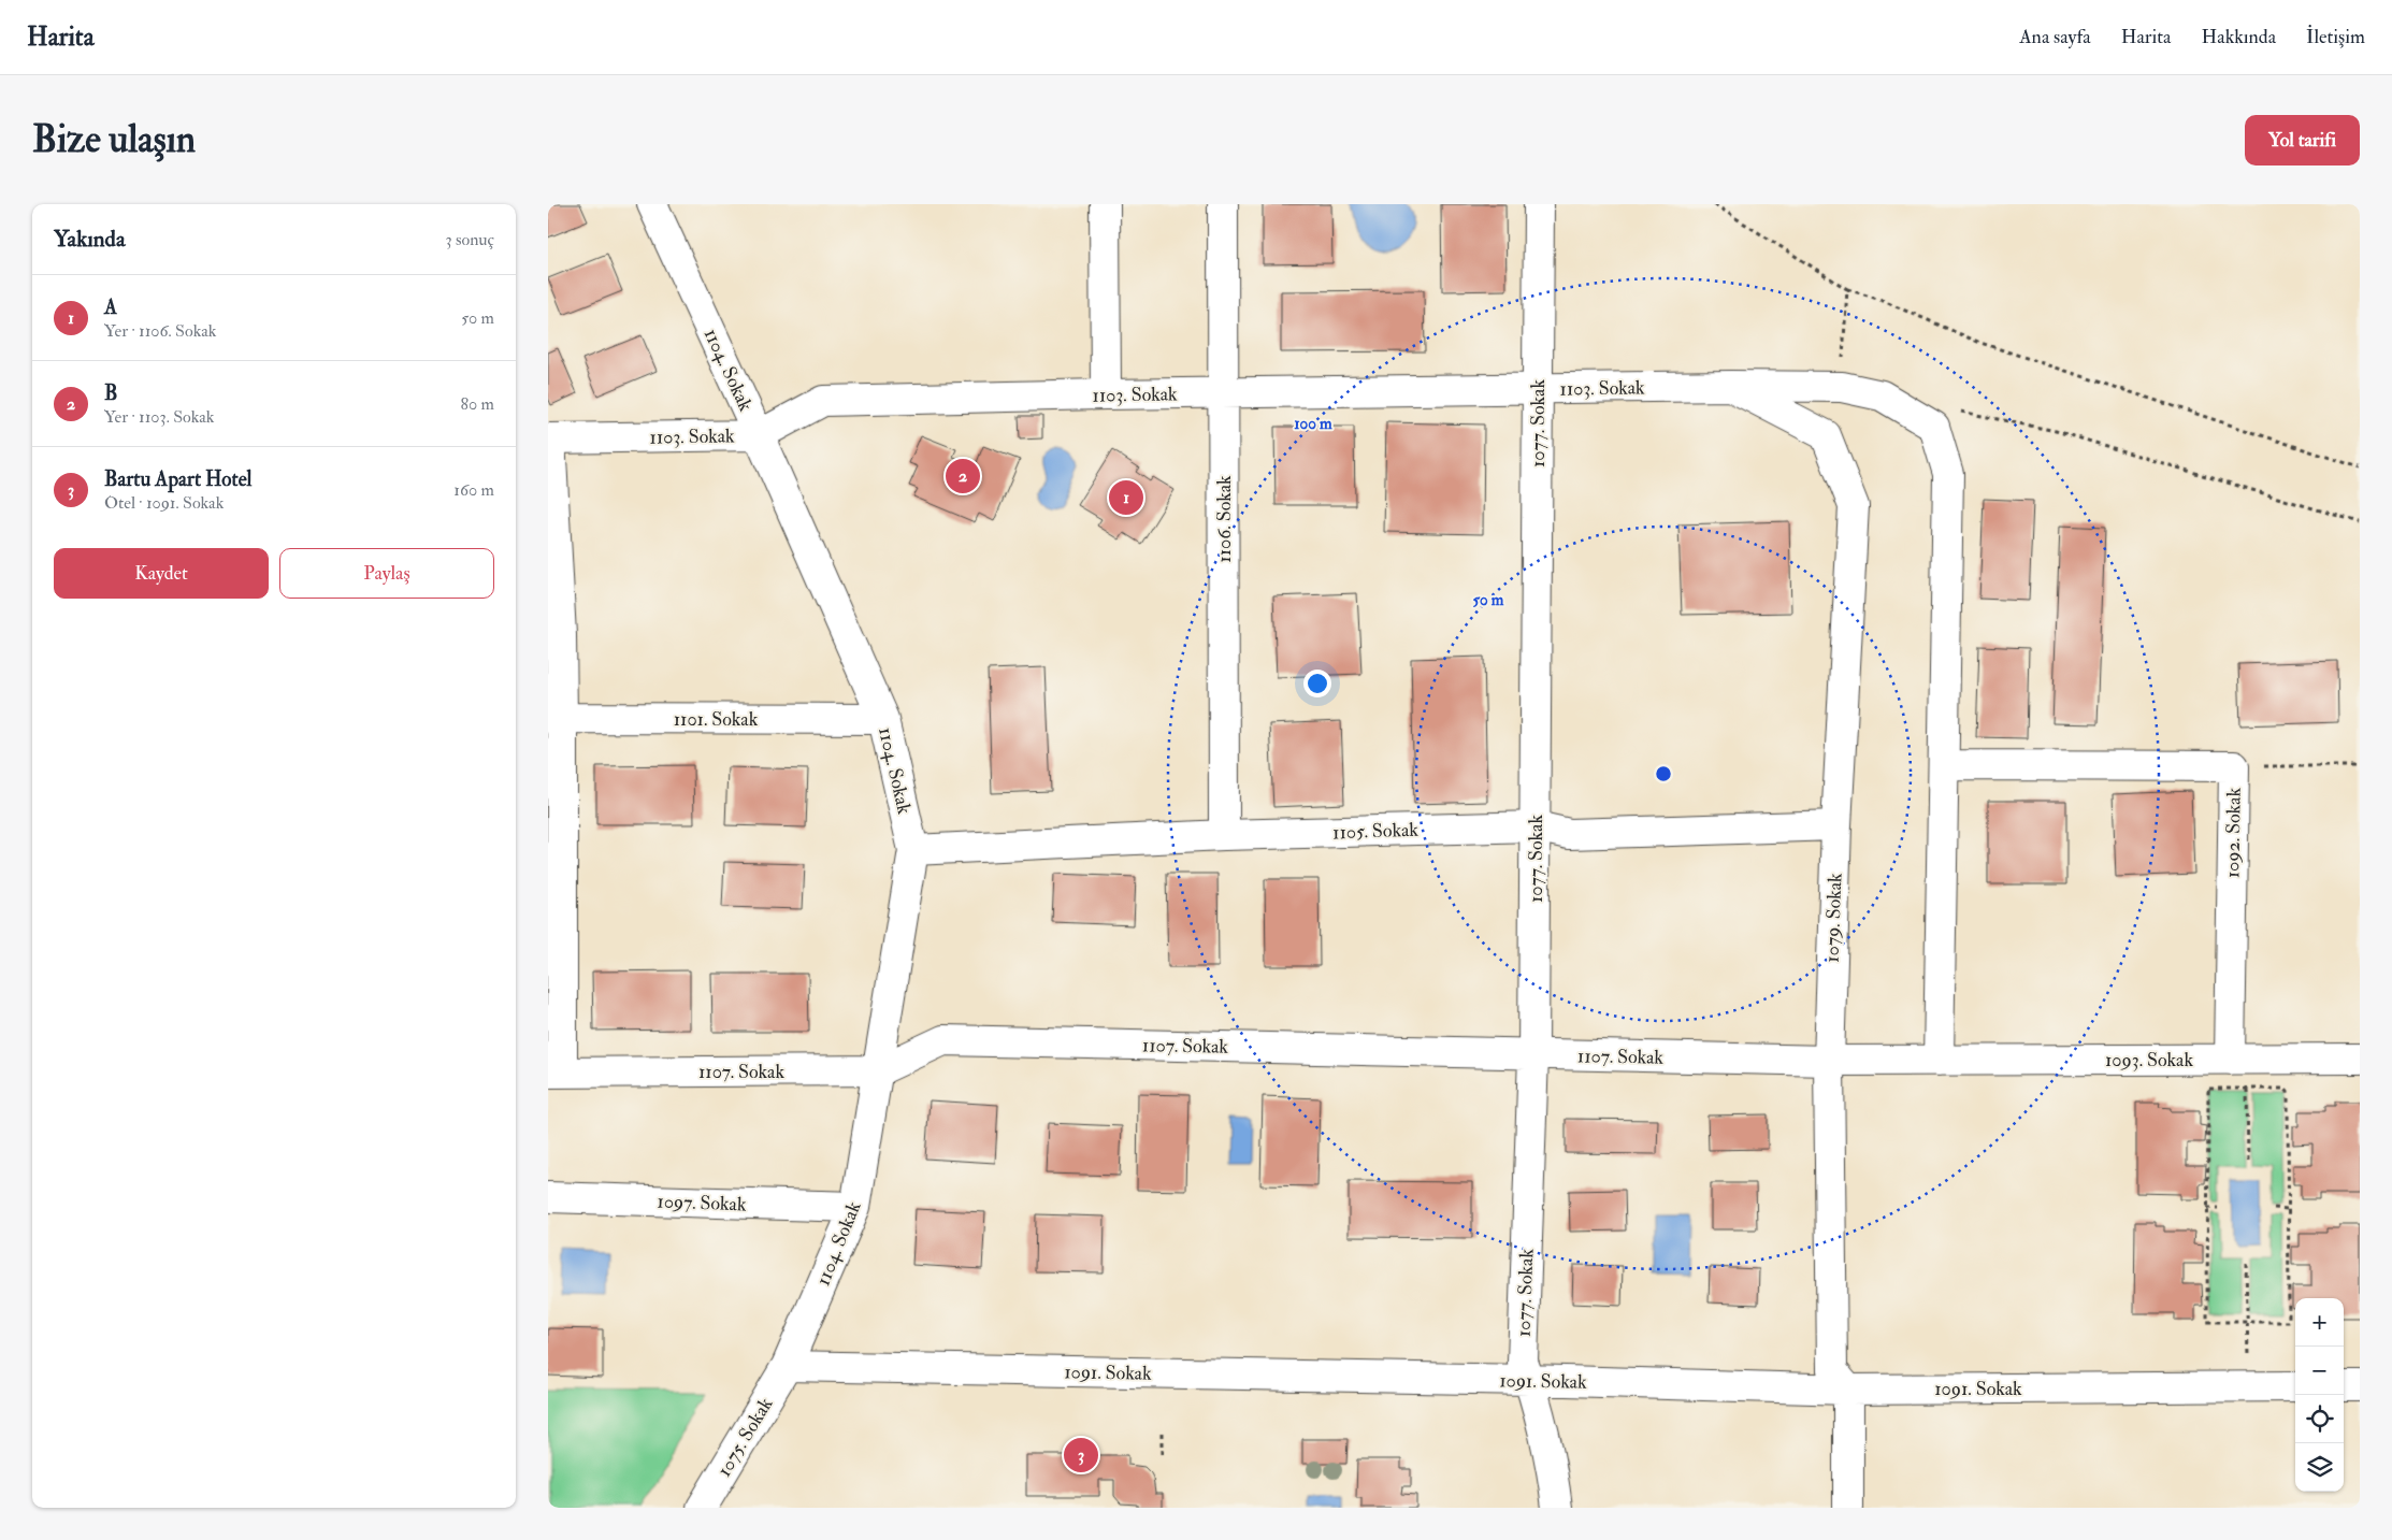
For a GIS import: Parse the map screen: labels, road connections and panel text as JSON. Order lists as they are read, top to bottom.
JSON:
{
  "streets": {
    "street": [
      "1104. Sokak",
      "1103. Sokak",
      "1077. Sokak",
      "1106. Sokak",
      "1101. Sokak",
      "1105. Sokak",
      "1092. Sokak",
      "1079. Sokak",
      "1107. Sokak",
      "1093. Sokak",
      "1097. Sokak",
      "1091. Sokak",
      "1075. Sokak"
    ]
  },
  "crossings": [
    ["1104. Sokak", "1103. Sokak"],
    ["1104. Sokak", "1101. Sokak"],
    ["1104. Sokak", "1105. Sokak"],
    ["1104. Sokak", "1107. Sokak"],
    ["1104. Sokak", "1097. Sokak"],
    ["1104. Sokak", "1091. Sokak"],
    ["1104. Sokak", "1075. Sokak"],
    ["1103. Sokak", "1077. Sokak"],
    ["1103. Sokak", "1106. Sokak"],
    ["1103. Sokak", "1092. Sokak"],
    ["1103. Sokak", "1079. Sokak"],
    ["1103. Sokak", "1107. Sokak"],
    ["1103. Sokak", "1093. Sokak"],
    ["1077. Sokak", "1105. Sokak"],
    ["1077. Sokak", "1107. Sokak"],
    ["1077. Sokak", "1091. Sokak"],
    ["1106. Sokak", "1105. Sokak"],
    ["1105. Sokak", "1079. Sokak"],
    ["1092. Sokak", "1093. Sokak"],
    ["1079. Sokak", "1107. Sokak"],
    ["1079. Sokak", "1091. Sokak"],
    ["1107. Sokak", "1093. Sokak"],
    ["1091. Sokak", "1075. Sokak"]
  ],
  "page": {
    "header": "Harita",
    "nav": [
      "Ana sayfa",
      "Harita",
      "Hakkında",
      "İletişim"
    ],
    "buttons": [
      "Yol tarifi",
      ["Kaydet", "Paylaş"]
    ],
    "title": "Bize ulaşın",
    "heading": ["Yakında", "3 sonuç"],
    "list": [
      {
        "mark": "1",
        "name": "A",
        "note": "Yer · 1106. Sokak",
        "value": "50 m"
      },
      {
        "mark": "2",
        "name": "B",
        "note": "Yer · 1103. Sokak",
        "value": "80 m"
      },
      {
        "mark": "3",
        "name": "Bartu Apart Hotel",
        "note": "Otel · 1091. Sokak",
        "value": "160 m"
      }
    ],
    "pins": ["2", "1", "3"],
    "map_buttons": ["+", "−"]
  },
  "rings": ["100 m", "50 m"]
}
